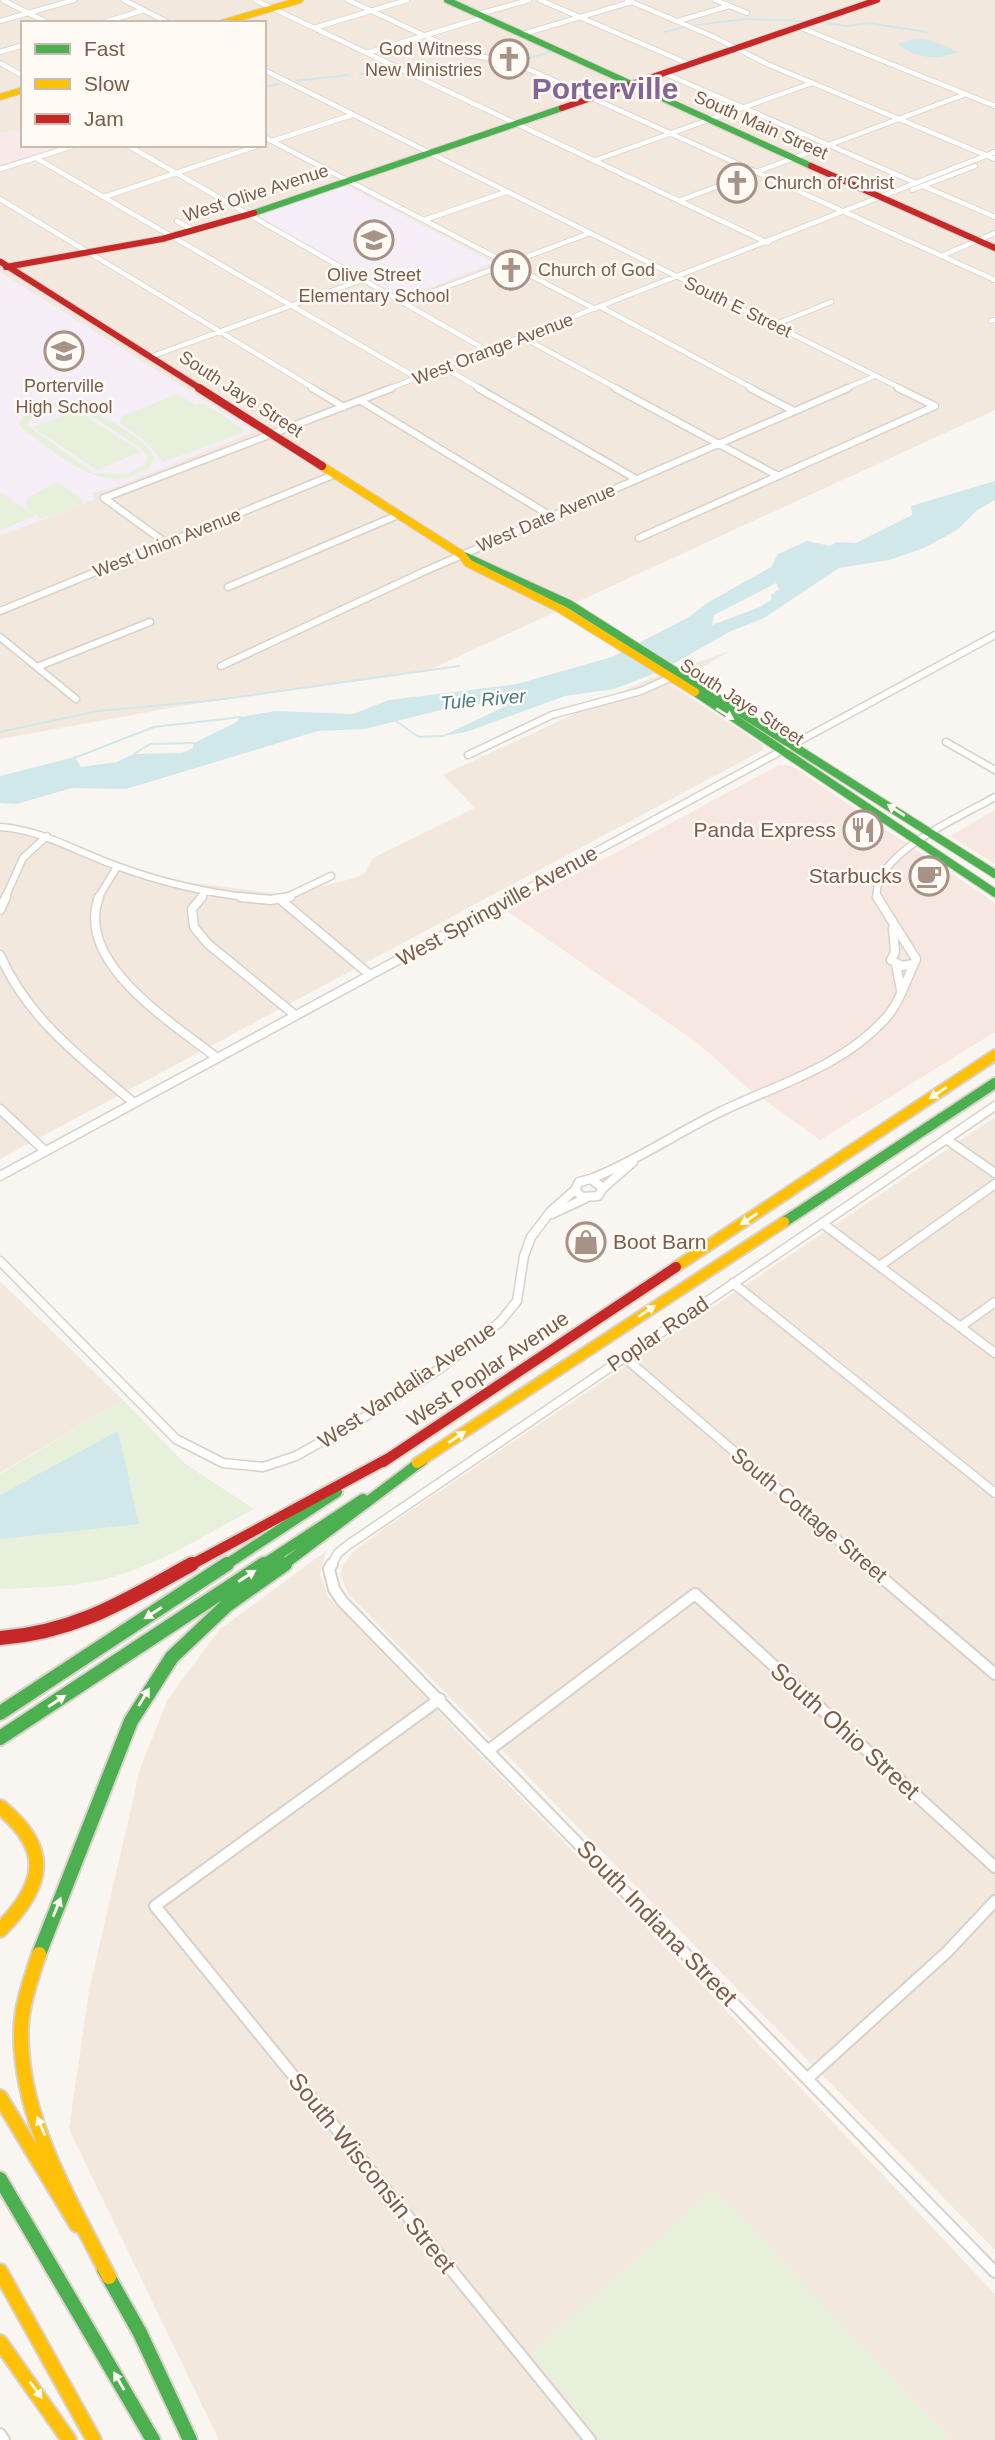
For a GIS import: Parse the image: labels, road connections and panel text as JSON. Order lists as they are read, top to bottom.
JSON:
{
  "streets": {
    "main road": [
      "South Main Street",
      "West Olive Avenue",
      "South Jaye Street",
      "West Poplar Avenue"
    ],
    "street": [
      "South E Street",
      "West Orange Avenue",
      "West Date Avenue",
      "West Union Avenue",
      "West Springville Avenue",
      "Poplar Road",
      "West Vandalia Avenue",
      "South Cottage Street",
      "South Ohio Street",
      "South Indiana Street",
      "South Wisconsin Street"
    ]
  },
  "crossings": [
    ["South Main Street", "West Olive Avenue"],
    ["South Main Street", "West Orange Avenue"],
    ["West Olive Avenue", "South E Street"],
    ["West Olive Avenue", "South Jaye Street"],
    ["South E Street", "West Orange Avenue"],
    ["South E Street", "West Date Avenue"],
    ["West Orange Avenue", "South Jaye Street"],
    ["West Orange Avenue", "West Union Avenue"],
    ["South Jaye Street", "West Date Avenue"],
    ["South Jaye Street", "West Union Avenue"],
    ["South Jaye Street", "West Springville Avenue"],
    ["Poplar Road", "South Cottage Street"],
    ["Poplar Road", "South Indiana Street"],
    ["South Ohio Street", "South Indiana Street"],
    ["South Indiana Street", "South Wisconsin Street"]
  ],
  "districts": ["Porterville"],
  "water": ["Tule River"],
  "places": {
    "church": ["God Witness New Ministries", "Church of Christ", "Church of God"],
    "school or university": ["Olive Street Elementary School", "Porterville High School"],
    "restaurant": ["Panda Express"],
    "cafe": ["Starbucks"],
    "shop": ["Boot Barn"]
  },
  "legend": ["Fast", "Slow", "Jam"]
}
